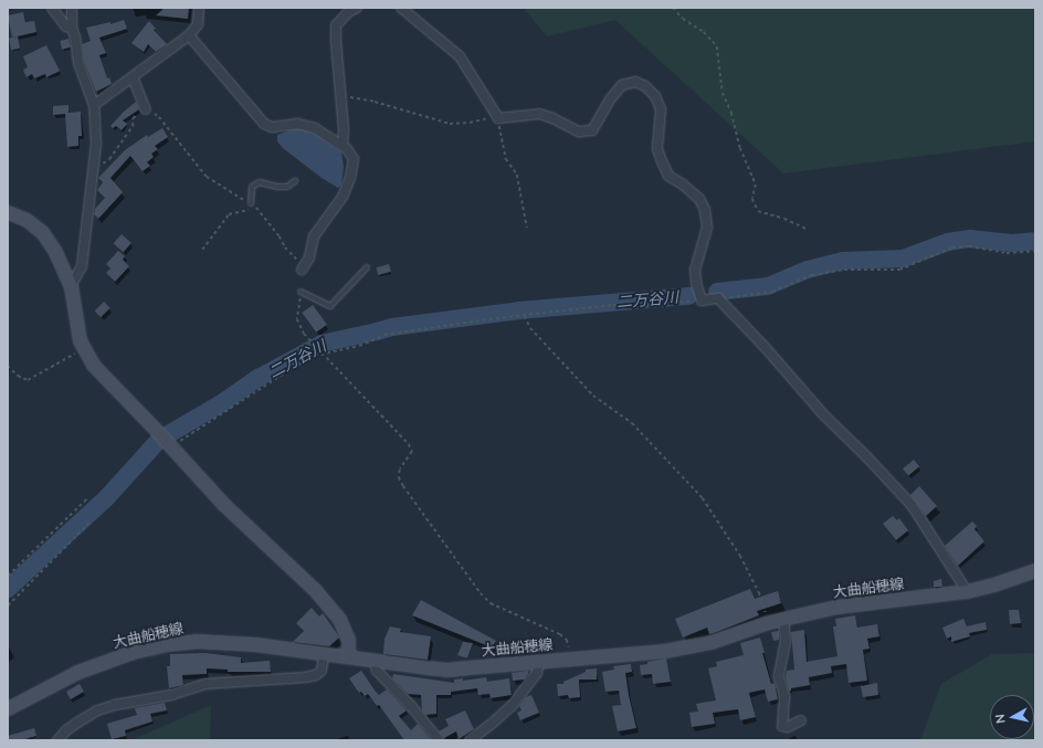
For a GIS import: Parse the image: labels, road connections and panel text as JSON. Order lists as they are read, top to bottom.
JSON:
{
  "streets": {
    "main road": ["大曲船穂線"]
  },
  "water": ["二万谷川"],
  "north": "left"
}
